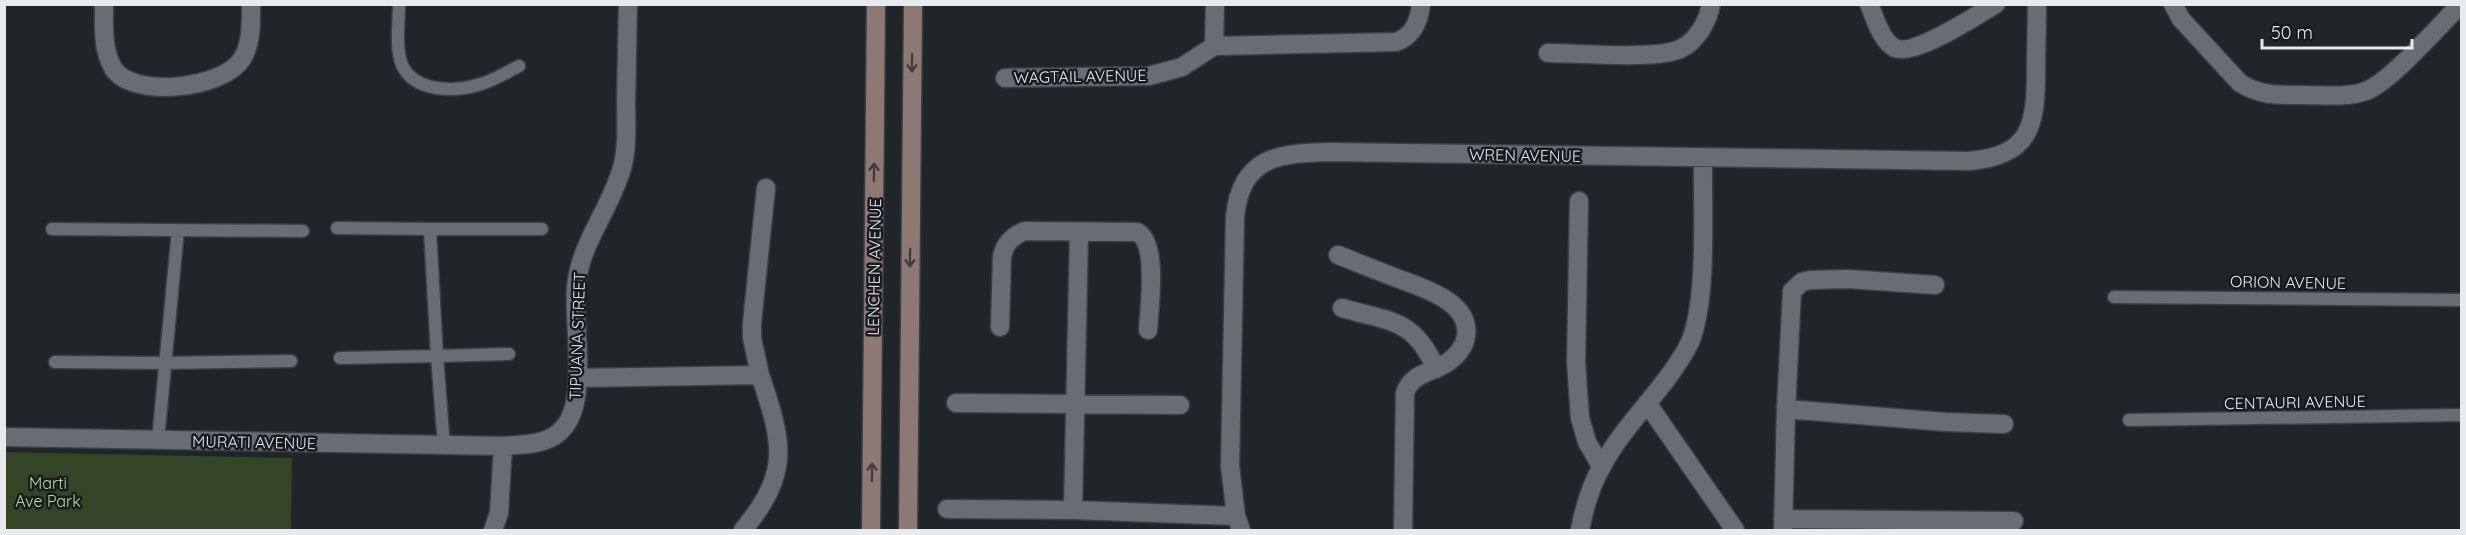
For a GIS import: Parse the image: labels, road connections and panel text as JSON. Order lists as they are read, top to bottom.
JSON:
{
  "streets": {
    "main road": ["LENCHEN AVENUE"],
    "street": [
      "WAGTAIL AVENUE",
      "WREN AVENUE",
      "TIPUANA STREET",
      "MURATI AVENUE"
    ],
    "lane": ["ORION AVENUE", "CENTAURI AVENUE"]
  },
  "crossings": [
    ["TIPUANA STREET", "MURATI AVENUE"]
  ],
  "parks": ["Marti Ave Park"],
  "scale_bar": "50 m"
}
